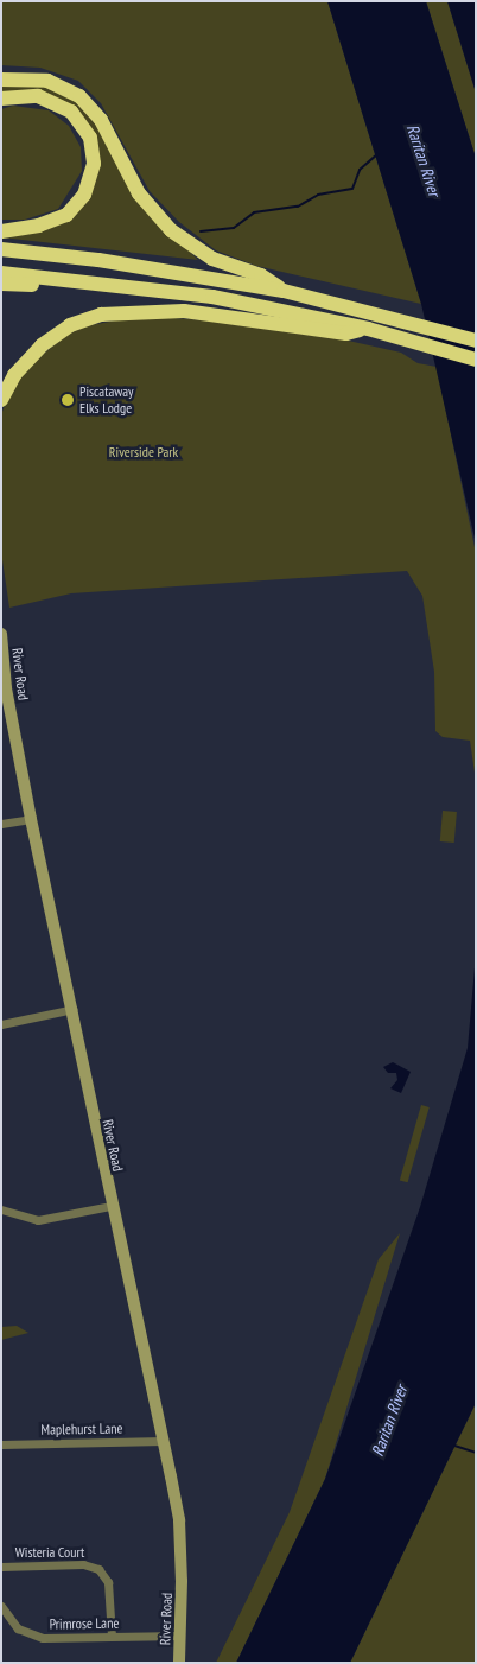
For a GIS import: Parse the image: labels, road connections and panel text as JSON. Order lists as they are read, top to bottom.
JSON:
{
  "streets": {
    "street": [
      "River Road",
      "Maplehurst Lane",
      "Wisteria Court",
      "Primrose Lane"
    ]
  },
  "crossings": [
    ["River Road", "Maplehurst Lane"],
    ["River Road", "Primrose Lane"],
    ["Wisteria Court", "Primrose Lane"]
  ],
  "water": ["Raritan River"],
  "parks": ["Riverside Park"],
  "places": ["Piscataway Elks Lodge"]
}
